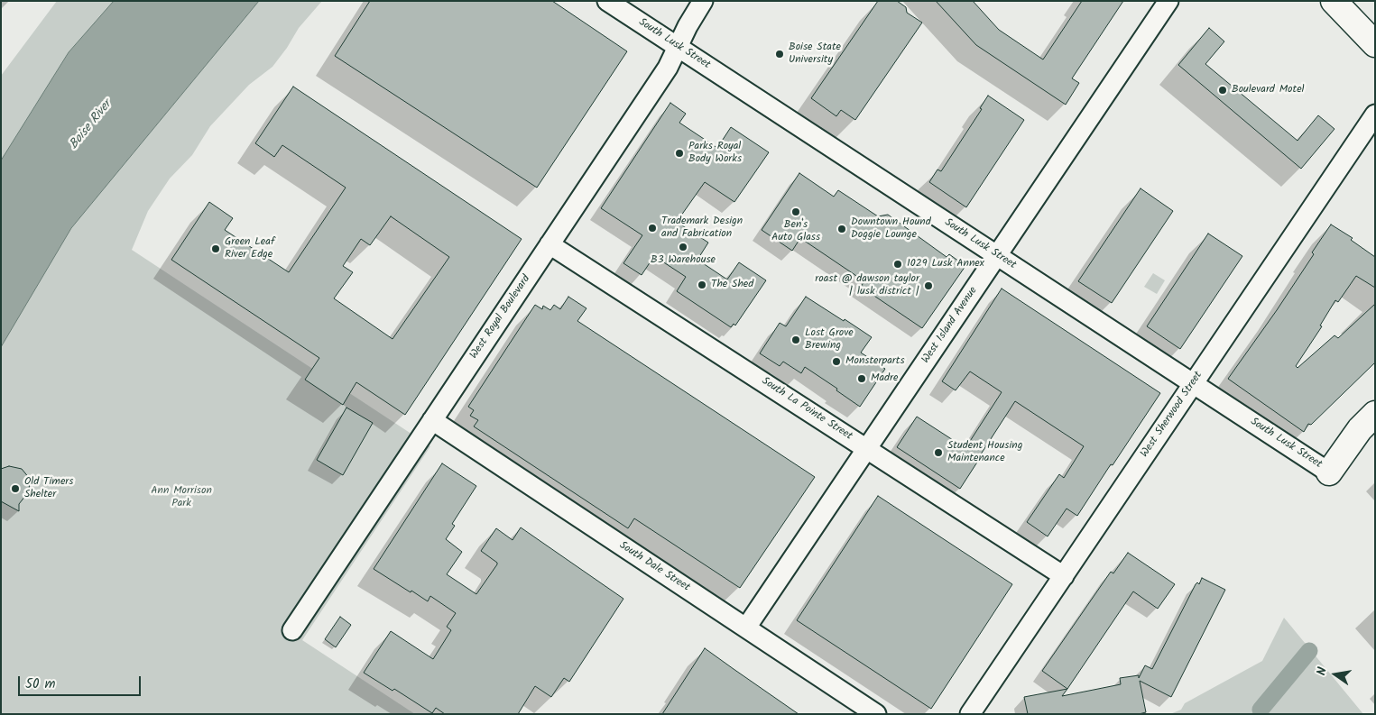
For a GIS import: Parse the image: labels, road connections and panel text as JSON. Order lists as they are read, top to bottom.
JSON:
{
  "streets": {
    "street": [
      "South Lusk Street",
      "West Royal Boulevard",
      "West Island Avenue",
      "South La Pointe Street",
      "West Sherwood Street",
      "South Dale Street"
    ]
  },
  "crossings": [
    ["South Lusk Street", "West Royal Boulevard"],
    ["South Lusk Street", "West Island Avenue"],
    ["South Lusk Street", "West Sherwood Street"],
    ["West Royal Boulevard", "South La Pointe Street"],
    ["West Royal Boulevard", "South Dale Street"],
    ["West Island Avenue", "South La Pointe Street"],
    ["West Island Avenue", "South Dale Street"],
    ["South La Pointe Street", "West Sherwood Street"]
  ],
  "water": ["Boise River"],
  "parks": ["Ann Morrison Park"],
  "places": [
    "Boise State University",
    "Boulevard Motel",
    "Parks Royal Body Works",
    "Ben's Auto Glass",
    "Trademark Design and Fabrication",
    "Downtown Hound Doggie Lounge",
    "B3 Warehouse",
    "Green Leaf River Edge",
    "1029 Lusk Annex",
    "The Shed",
    "roast @ dawson taylor | lusk district |",
    "Lost Grove Brewing",
    "Monsterparts",
    "Madre",
    "Student Housing Maintenance",
    "Old Timers Shelter"
  ],
  "scale_bar": "50 m",
  "north": "left"
}
